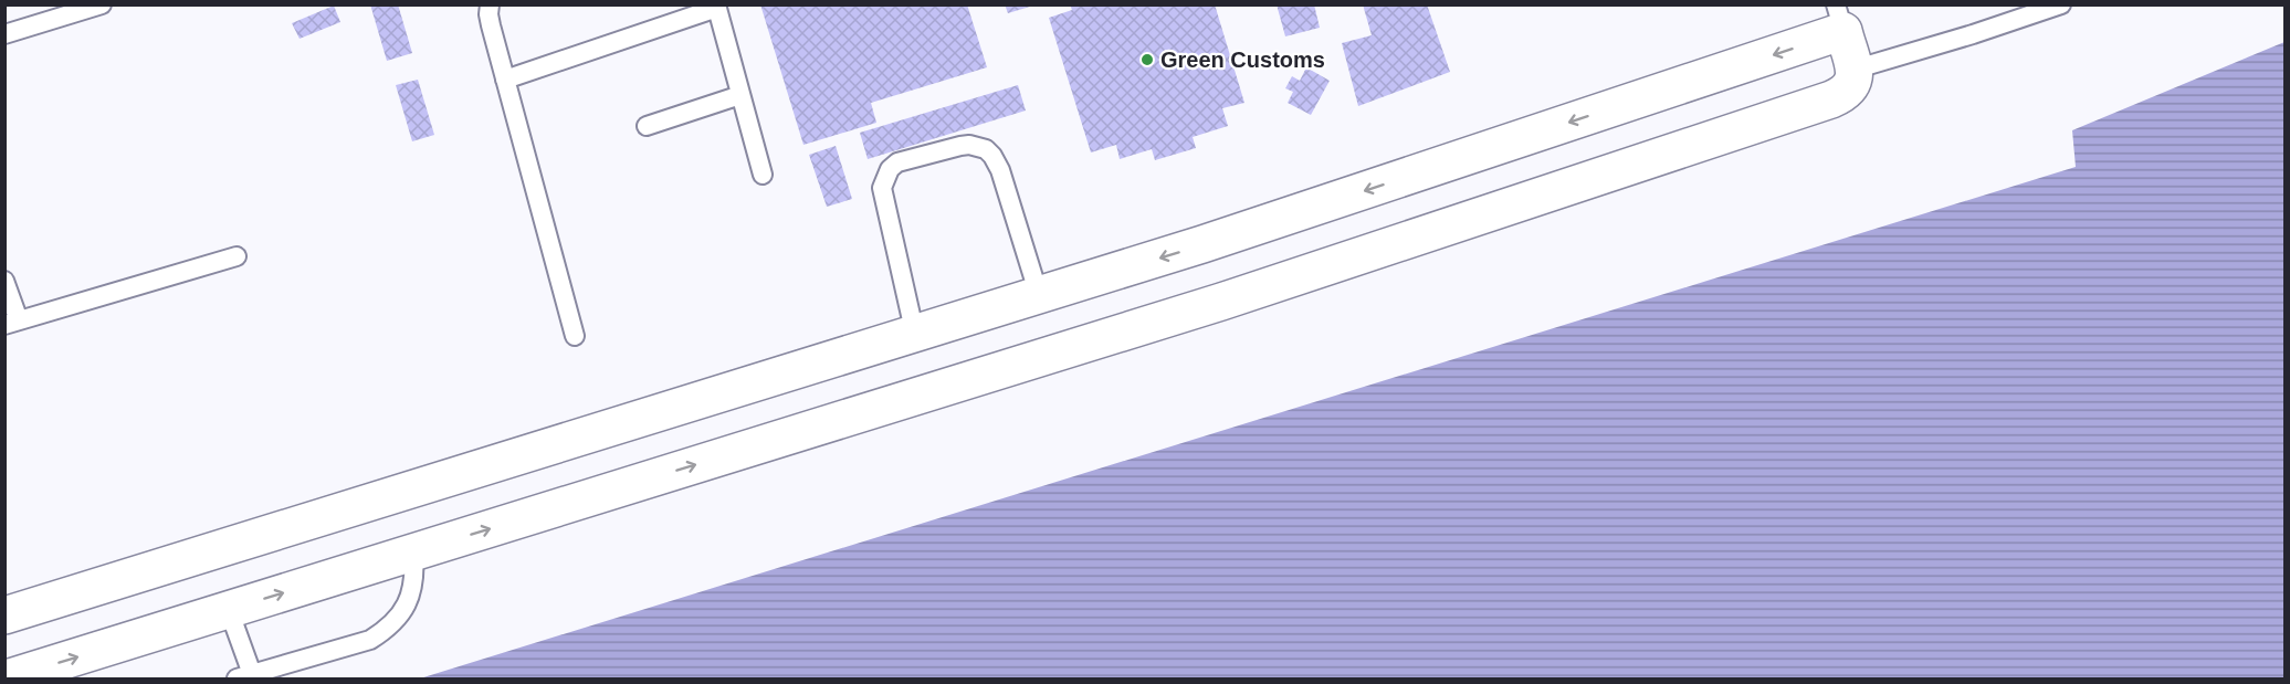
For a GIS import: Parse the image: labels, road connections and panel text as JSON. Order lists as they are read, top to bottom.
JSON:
{
  "places": ["Green Customs"]
}
